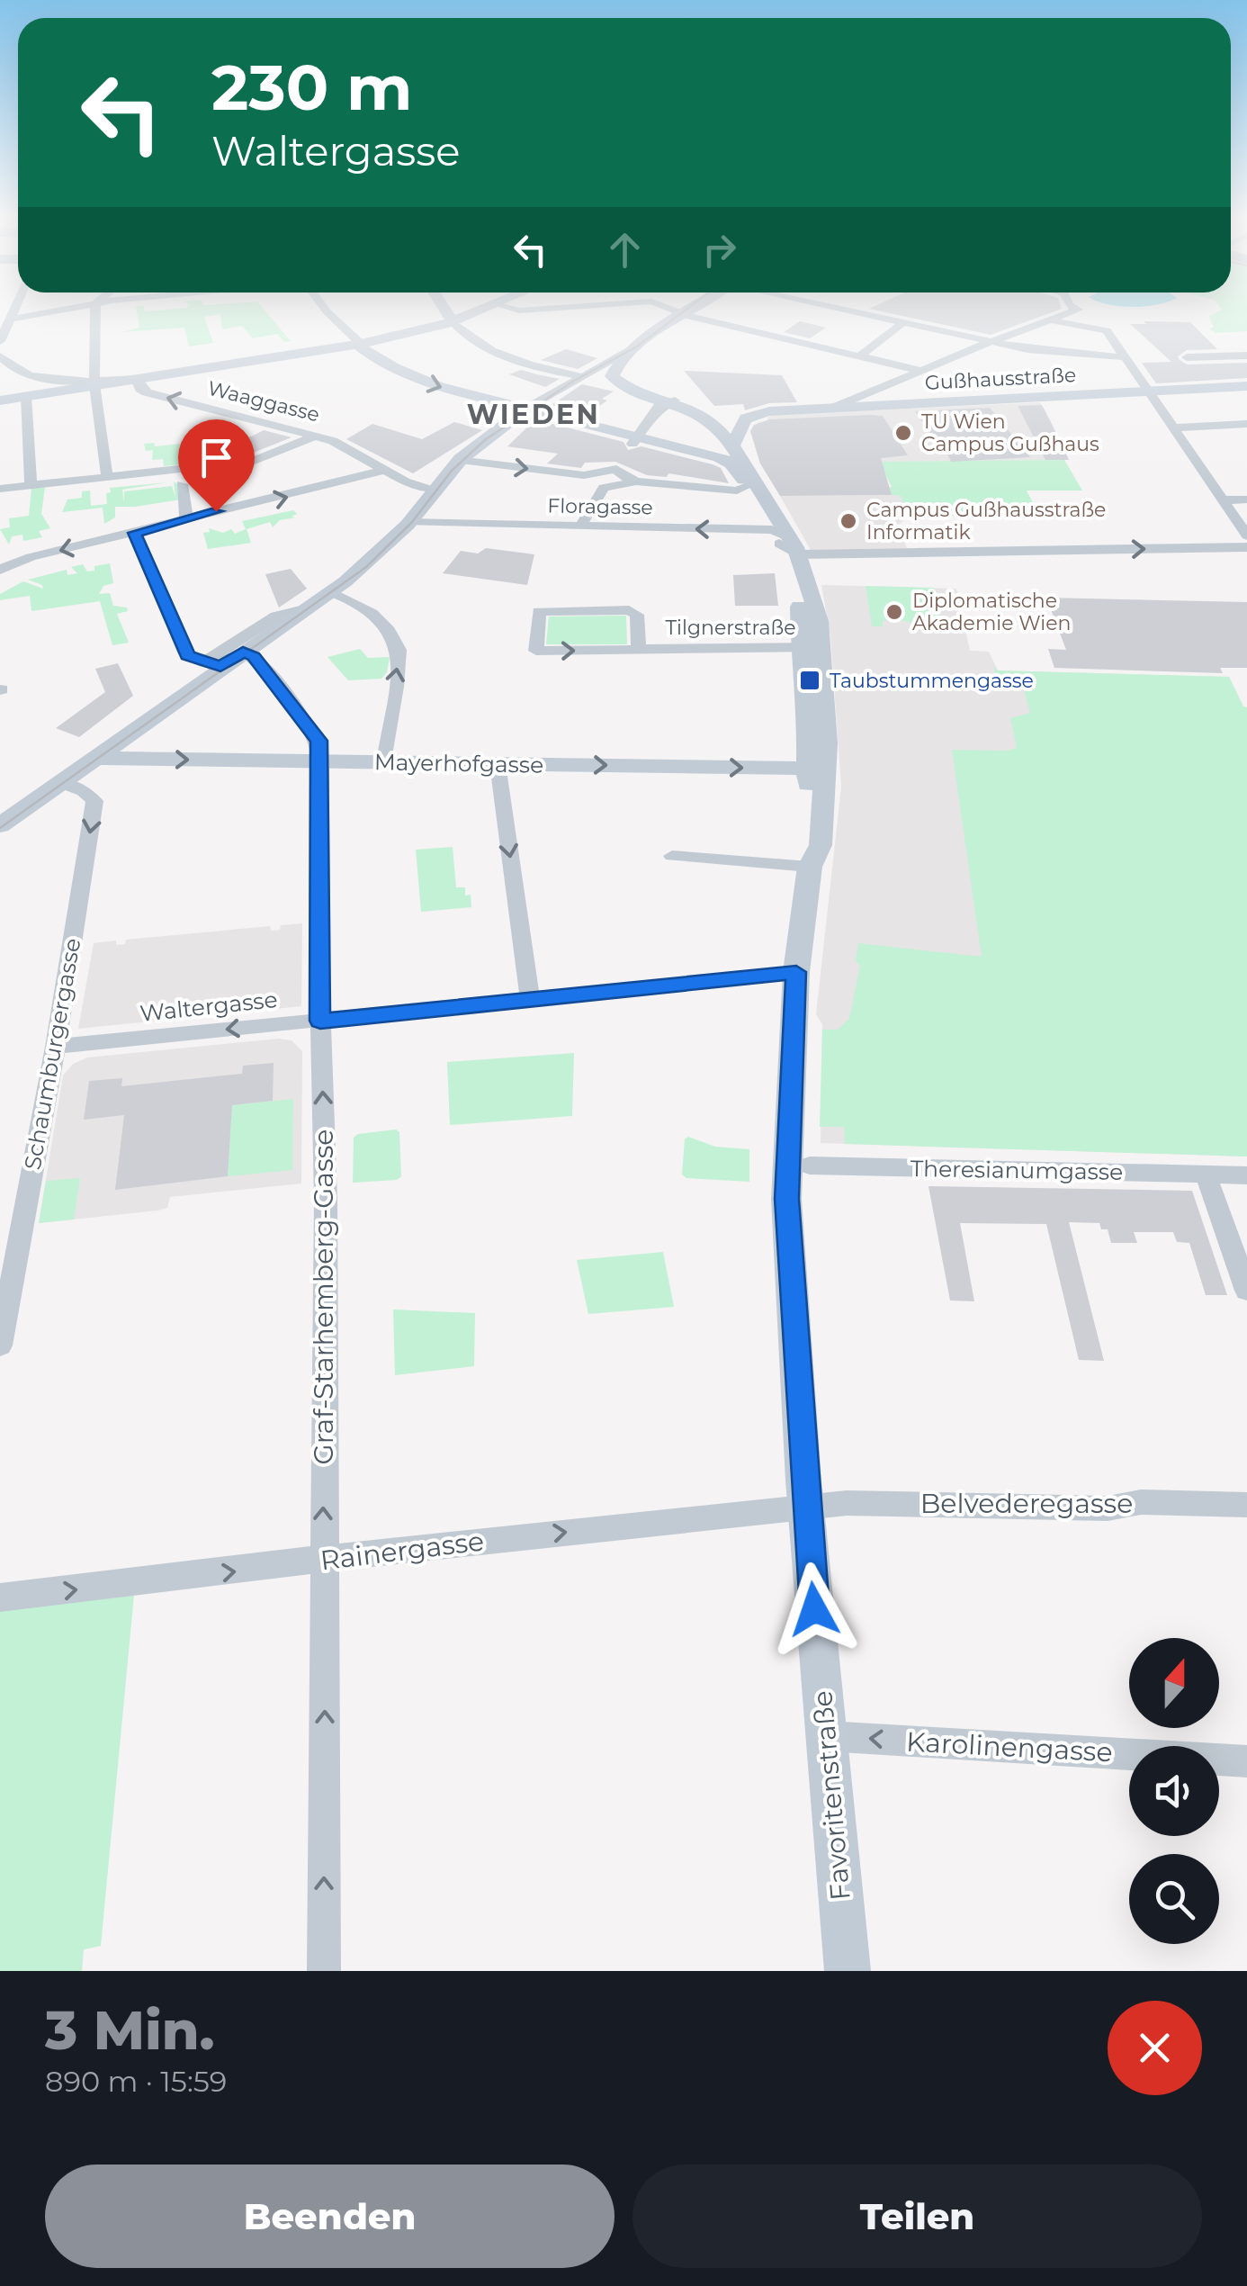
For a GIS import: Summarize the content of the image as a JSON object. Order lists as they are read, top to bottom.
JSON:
{
  "streets": {
    "main road": ["Gußhausstraße", "Mayerhofgasse", "Favoritenstraße"],
    "street": [
      "Waaggasse",
      "Floragasse",
      "Tilgnerstraße",
      "Waltergasse",
      "Schaumburgergasse",
      "Theresianumgasse",
      "Graf-Starhemberg-Gasse",
      "Belvederegasse",
      "Rainergasse",
      "Karolinengasse"
    ]
  },
  "crossings": [
    ["Gußhausstraße", "Favoritenstraße"],
    ["Floragasse", "Favoritenstraße"],
    ["Tilgnerstraße", "Favoritenstraße"],
    ["Mayerhofgasse", "Graf-Starhemberg-Gasse"],
    ["Mayerhofgasse", "Favoritenstraße"],
    ["Waltergasse", "Schaumburgergasse"],
    ["Waltergasse", "Graf-Starhemberg-Gasse"],
    ["Waltergasse", "Favoritenstraße"],
    ["Theresianumgasse", "Favoritenstraße"],
    ["Graf-Starhemberg-Gasse", "Rainergasse"],
    ["Belvederegasse", "Rainergasse"],
    ["Belvederegasse", "Favoritenstraße"],
    ["Rainergasse", "Favoritenstraße"],
    ["Karolinengasse", "Favoritenstraße"]
  ],
  "one_way": [
    "Mayerhofgasse",
    "Waltergasse",
    "Schaumburgergasse",
    "Graf-Starhemberg-Gasse",
    "Rainergasse",
    "Karolinengasse"
  ],
  "districts": ["WIEDEN"],
  "places": {
    "other": ["TU Wien Campus Gußhaus", "Campus Gußhausstraße Informatik", "Diplomatische Akademie Wien"],
    "transit": ["Taubstummengasse"]
  },
  "north": "top",
  "page": {
    "turn": ["230 m", "Waltergasse"],
    "heading": ["3 Min.", "890 m · 15:59"],
    "buttons": ["Beenden", "Teilen"]
  }
}
